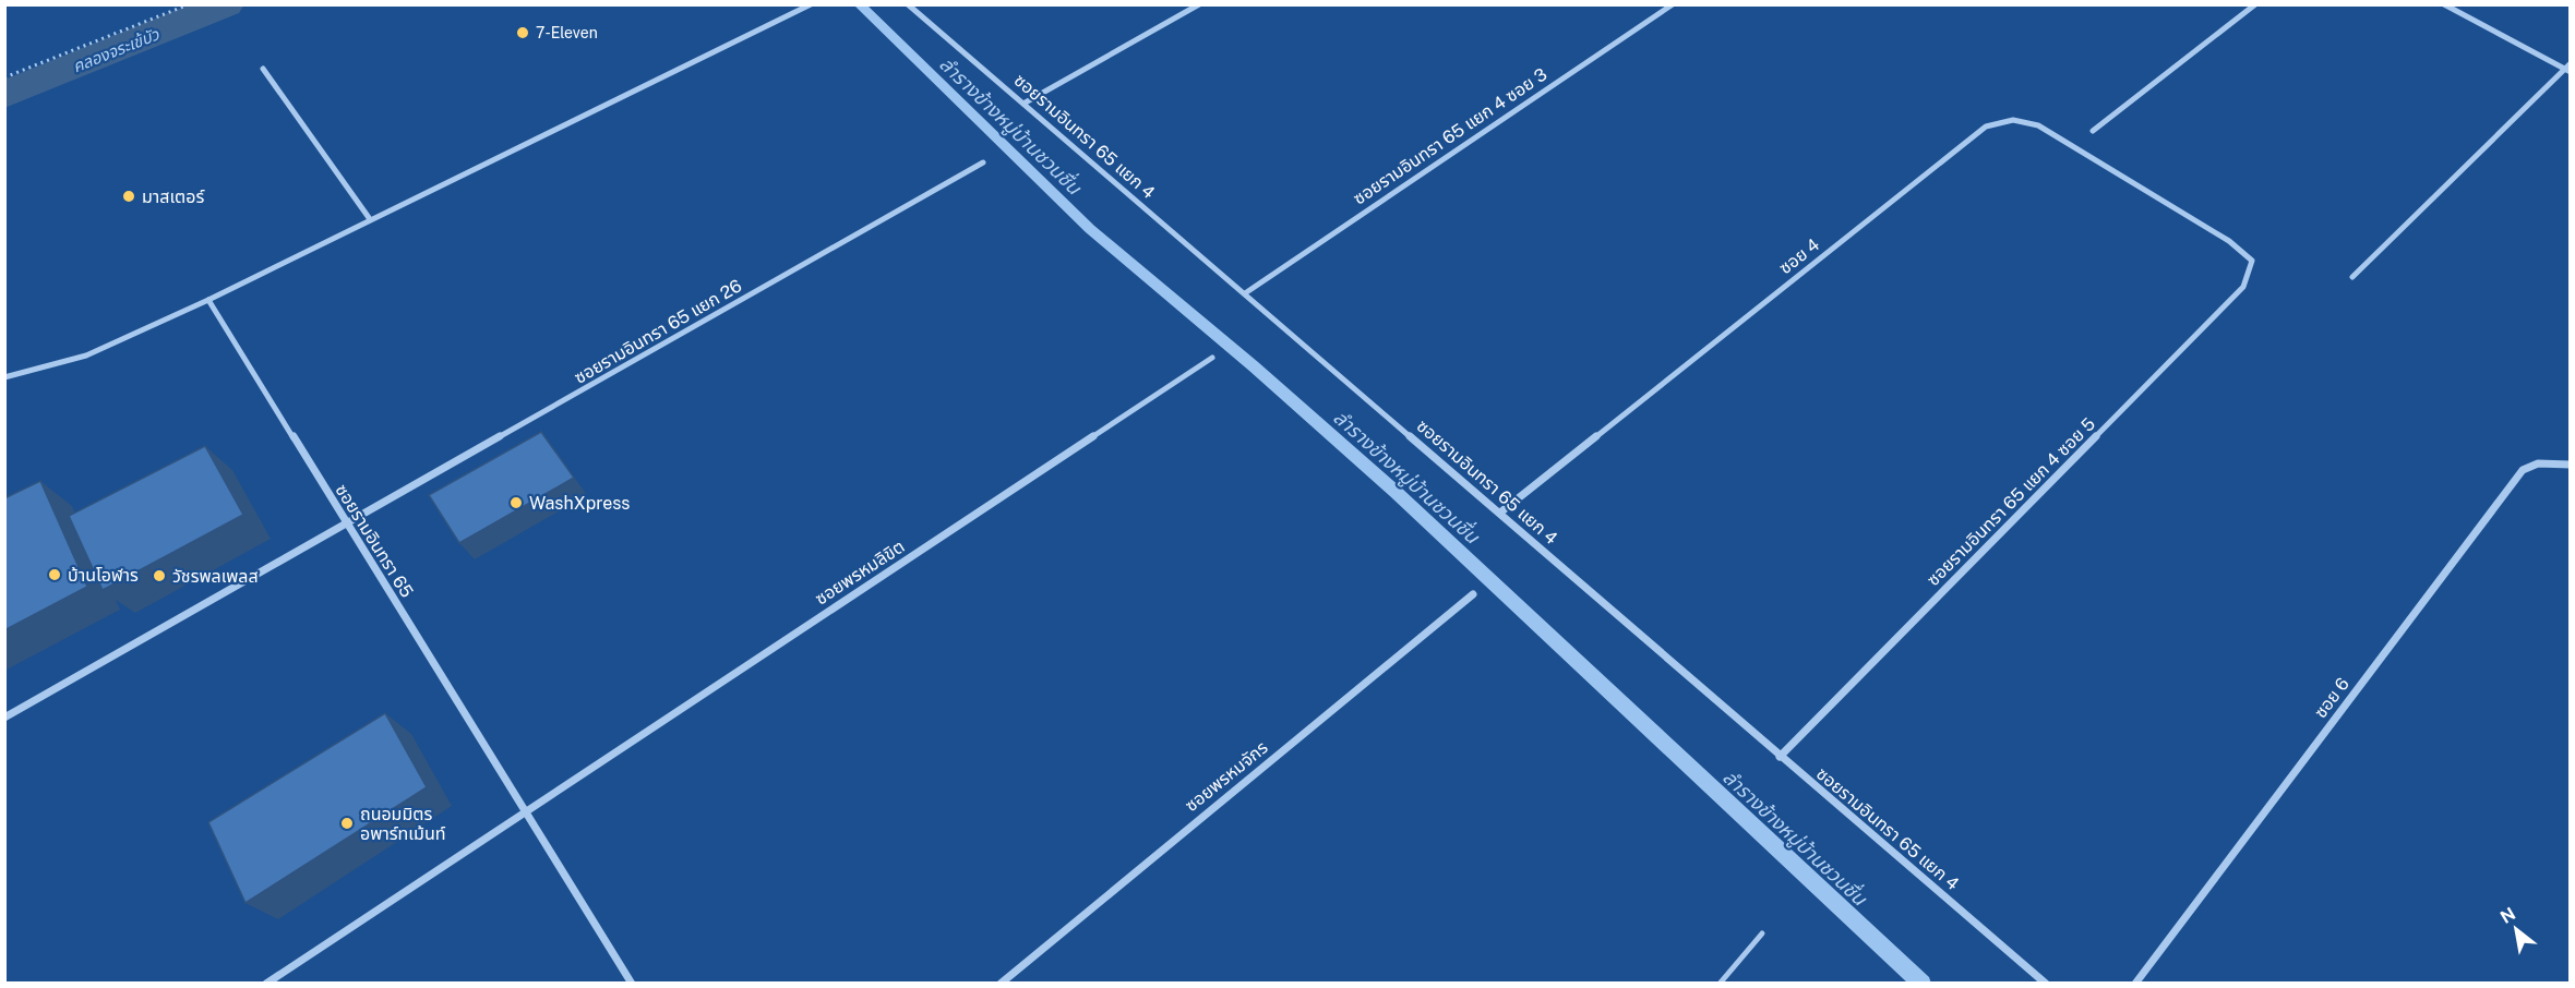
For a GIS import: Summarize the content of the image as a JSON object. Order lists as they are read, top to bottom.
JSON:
{
  "streets": {
    "street": [
      "ซอยรามอินทรา 65 แยก 4",
      "ซอยรามอินทรา 65 แยก 4 ซอย 3",
      "ซอย 4",
      "ซอยรามอินทรา 65 แยก 26",
      "ซอยรามอินทรา 65 แยก 4 ซอย 5",
      "ซอยรามอินทรา 65",
      "ซอยพรหมลิขิต",
      "ซอย 6",
      "ซอยพรหมจักร"
    ]
  },
  "crossings": [
    ["ซอยรามอินทรา 65 แยก 4", "ซอยรามอินทรา 65 แยก 4 ซอย 3"],
    ["ซอยรามอินทรา 65 แยก 4", "ซอย 4"],
    ["ซอยรามอินทรา 65 แยก 4", "ซอยรามอินทรา 65 แยก 4 ซอย 5"],
    ["ซอย 4", "ซอยรามอินทรา 65 แยก 4 ซอย 5"],
    ["ซอยรามอินทรา 65 แยก 26", "ซอยรามอินทรา 65"],
    ["ซอยรามอินทรา 65", "ซอยพรหมลิขิต"]
  ],
  "water": ["คลองจระเข้บัว", "ลำรางข้างหมู่บ้านชวนชื่น"],
  "places": [
    "7-Eleven",
    "มาสเตอร์",
    "WashXpress",
    "บ้านโอฬาร",
    "วัชรพลเพลส",
    "ถนอมมิตร อพาร์ทเม้นท์"
  ],
  "north": "top left"
}
